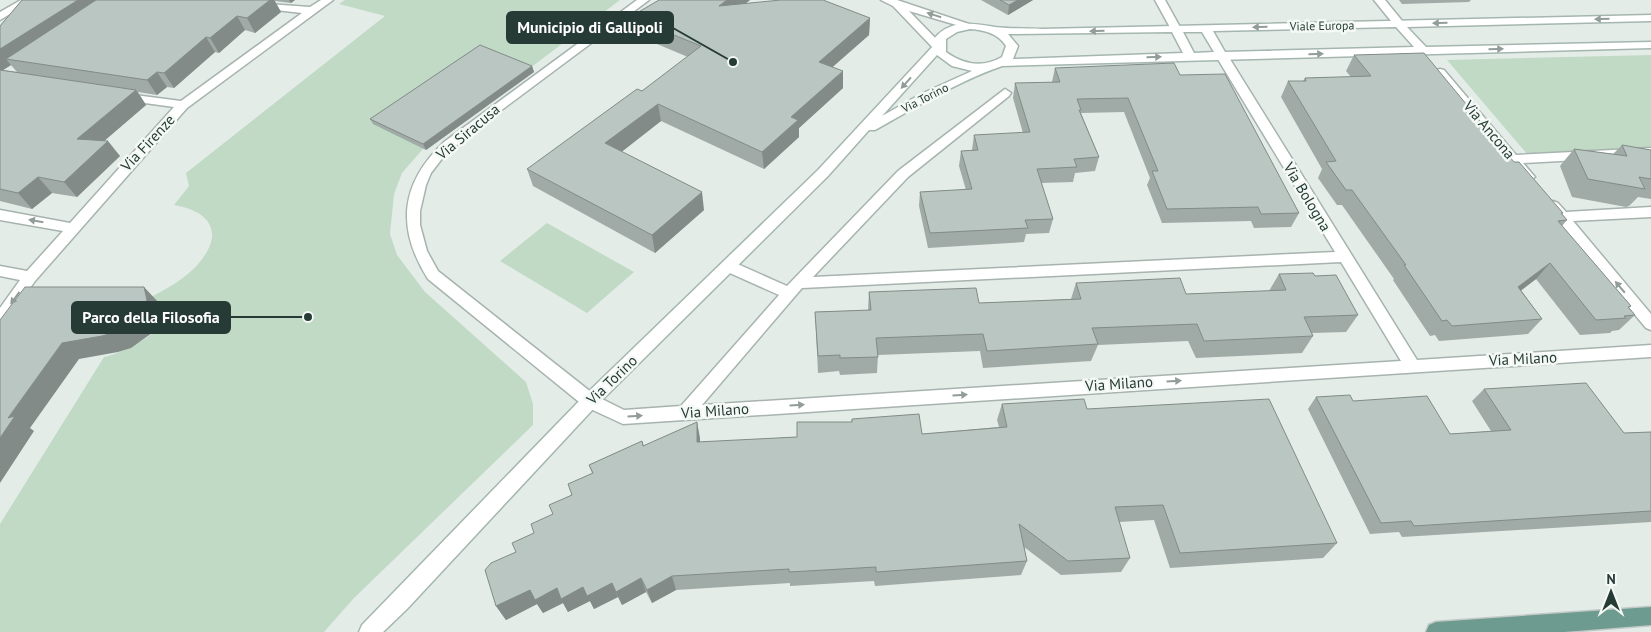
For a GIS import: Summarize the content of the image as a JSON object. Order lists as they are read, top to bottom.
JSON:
{
  "streets": {
    "street": [
      "Viale Europa",
      "Via Torino",
      "Via Ancona",
      "Via Siracusa",
      "Via Firenze",
      "Via Bologna",
      "Via Milano"
    ]
  },
  "crossings": [
    ["Viale Europa", "Via Torino"],
    ["Viale Europa", "Via Ancona"],
    ["Viale Europa", "Via Bologna"],
    ["Via Torino", "Via Siracusa"],
    ["Via Torino", "Via Milano"],
    ["Via Siracusa", "Via Milano"],
    ["Via Bologna", "Via Milano"]
  ],
  "places": ["Municipio di Gallipoli", "Parco della Filosofia"],
  "north": "top"
}
